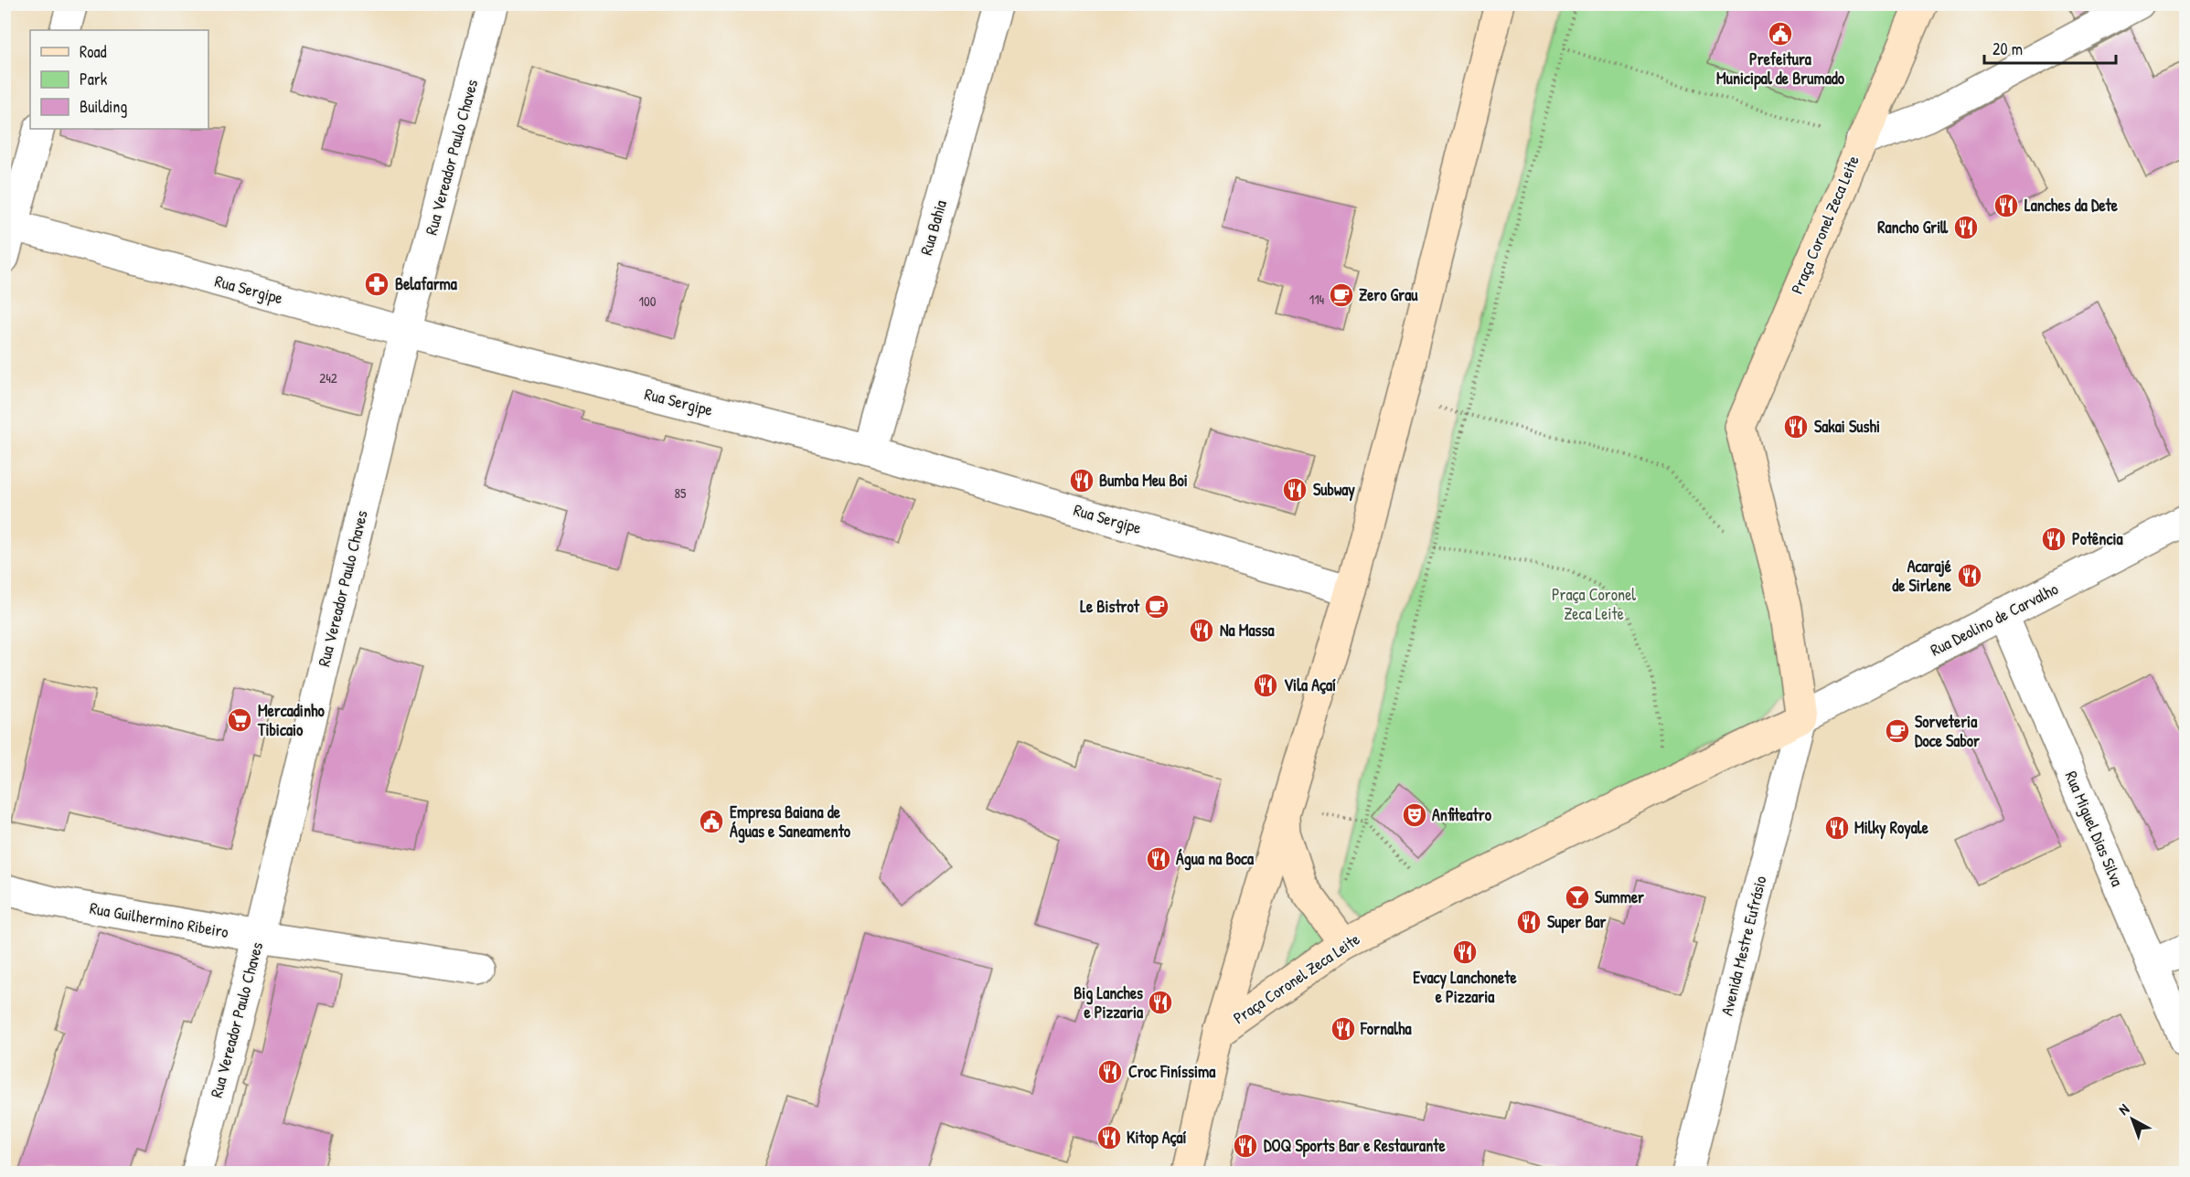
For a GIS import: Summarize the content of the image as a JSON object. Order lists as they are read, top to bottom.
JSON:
{
  "streets": {
    "main road": ["Praça Coronel Zeca Leite"],
    "street": [
      "Rua Vereador Paulo Chaves",
      "Rua Bahia",
      "Rua Sergipe",
      "Rua Deolino de Carvalho",
      "Rua Miguel Dias Silva",
      "Rua Guilhermino Ribeiro",
      "Avenida Mestre Eufrásio"
    ]
  },
  "crossings": [
    ["Rua Vereador Paulo Chaves", "Rua Sergipe"],
    ["Rua Vereador Paulo Chaves", "Rua Guilhermino Ribeiro"],
    ["Praça Coronel Zeca Leite", "Rua Sergipe"],
    ["Praça Coronel Zeca Leite", "Rua Deolino de Carvalho"],
    ["Praça Coronel Zeca Leite", "Avenida Mestre Eufrásio"],
    ["Rua Bahia", "Rua Sergipe"],
    ["Rua Deolino de Carvalho", "Rua Miguel Dias Silva"],
    ["Rua Deolino de Carvalho", "Avenida Mestre Eufrásio"]
  ],
  "parks": ["Praça Coronel Zeca Leite"],
  "places": {
    "public building": ["Prefeitura Municipal de Brumado", "Empresa Baiana de Águas e Saneamento"],
    "restaurant": [
      "Lanches da Dete",
      "Rancho Grill",
      "Sakai Sushi",
      "Bumba Meu Boi",
      "Subway",
      "Potência",
      "Acarajé de Sirlene",
      "Na Massa",
      "Vila Açaí",
      "Milky Royale",
      "Água na Boca",
      "Super Bar",
      "Evacy Lanchonete e Pizzaria",
      "Big Lanches e Pizzaria",
      "Fornalha",
      "Croc Finíssima",
      "Kitop Açaí",
      "DOQ Sports Bar e Restaurante"
    ],
    "pharmacy": ["Belafarma"],
    "cafe": ["Zero Grau", "Le Bistrot", "Sorveteria Doce Sabor"],
    "supermarket": ["Mercadinho Tibicaio"],
    "theatre": ["Anfiteatro"],
    "bar": ["Summer"]
  },
  "house_numbers": [
    "114",
    "100",
    "242",
    "85"
  ],
  "legend": ["Road", "Park", "Building"],
  "scale_bar": "20 m",
  "north": "top left"
}
